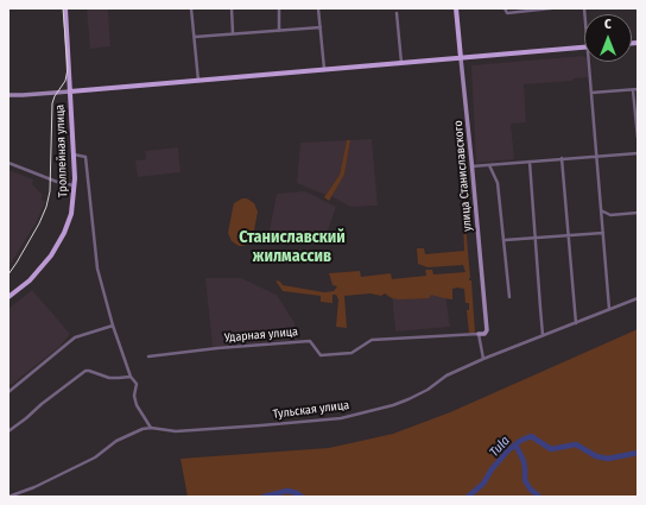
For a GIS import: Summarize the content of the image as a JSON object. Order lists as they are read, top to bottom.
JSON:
{
  "streets": {
    "main road": ["Троллейная улица", "улица Станиславского"],
    "street": ["Ударная улица", "Тульская улица"]
  },
  "crossings": [
    ["улица Станиславского", "Ударная улица"]
  ],
  "districts": ["Станиславский жилмассив"],
  "water": ["Tula"],
  "north": "top"
}
